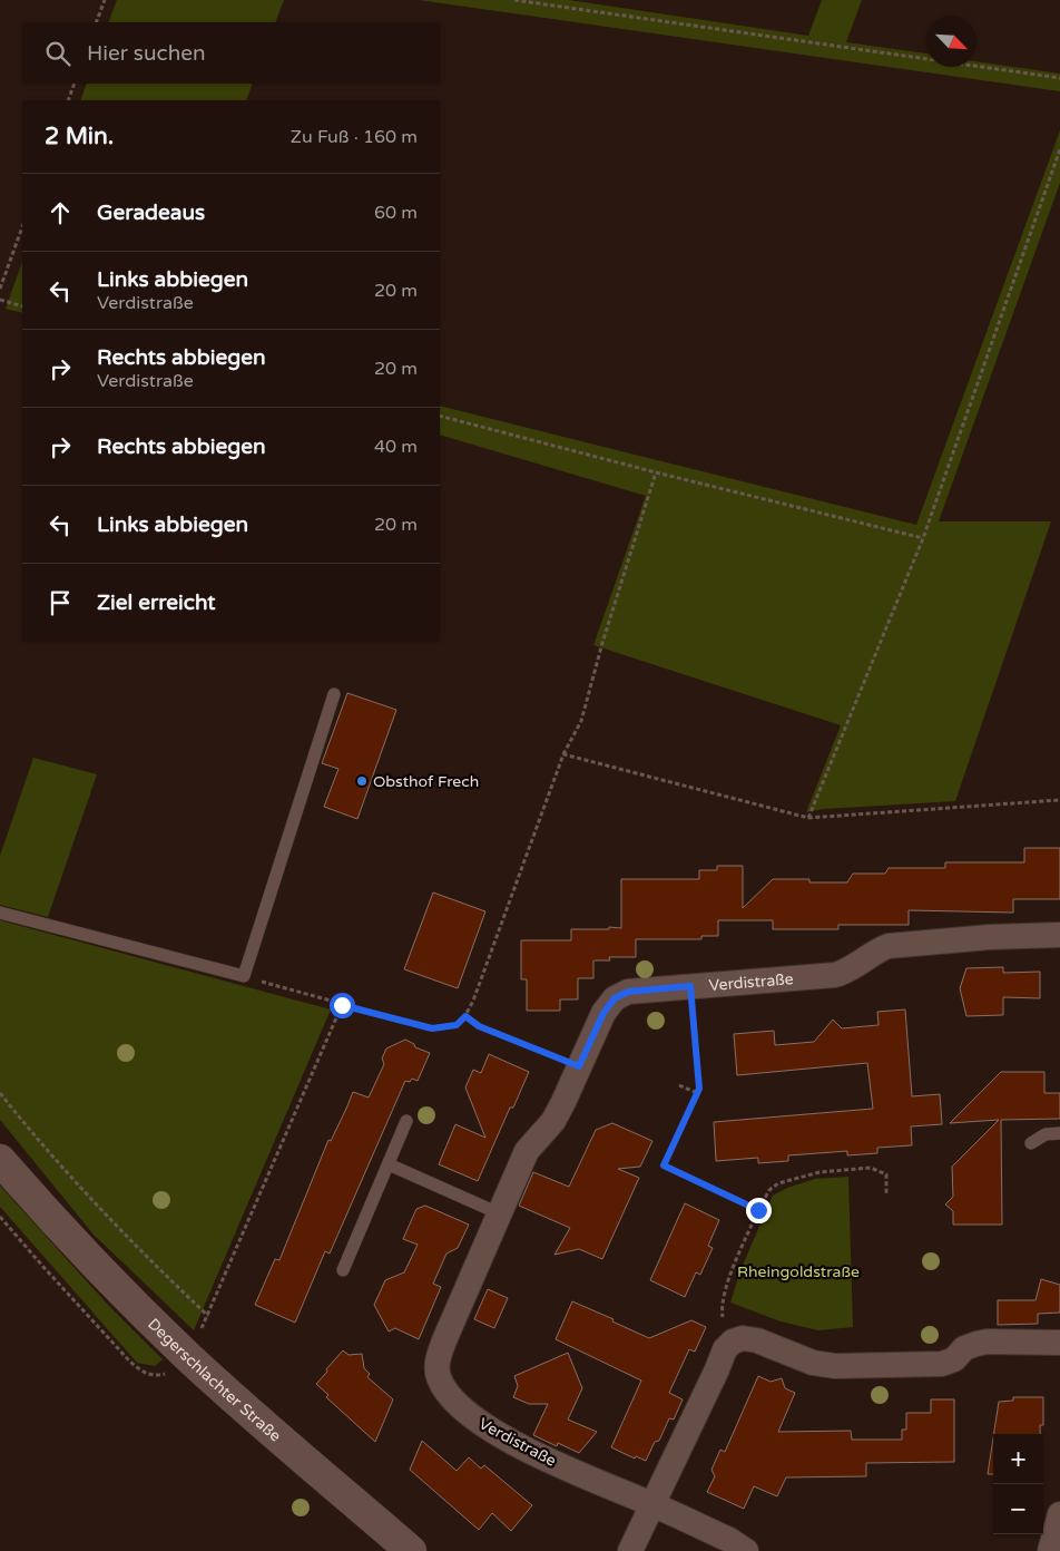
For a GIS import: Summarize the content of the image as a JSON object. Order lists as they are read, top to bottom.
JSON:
{
  "streets": {
    "street": ["Verdistraße", "Degerschlachter Straße"]
  },
  "parks": ["Rheingoldstraße"],
  "places": ["Obsthof Frech"],
  "north": "bottom right",
  "page": {
    "search": "Hier suchen",
    "heading": ["2 Min.", "Zu Fuß · 160 m"],
    "list": [
      ["Geradeaus", "60 m"],
      ["Links abbiegen", "Verdistraße", "20 m"],
      ["Rechts abbiegen", "Verdistraße", "20 m"],
      ["Rechts abbiegen", "40 m"],
      ["Links abbiegen", "20 m"],
      "Ziel erreicht"
    ],
    "map_buttons": ["+", "−"]
  }
}
